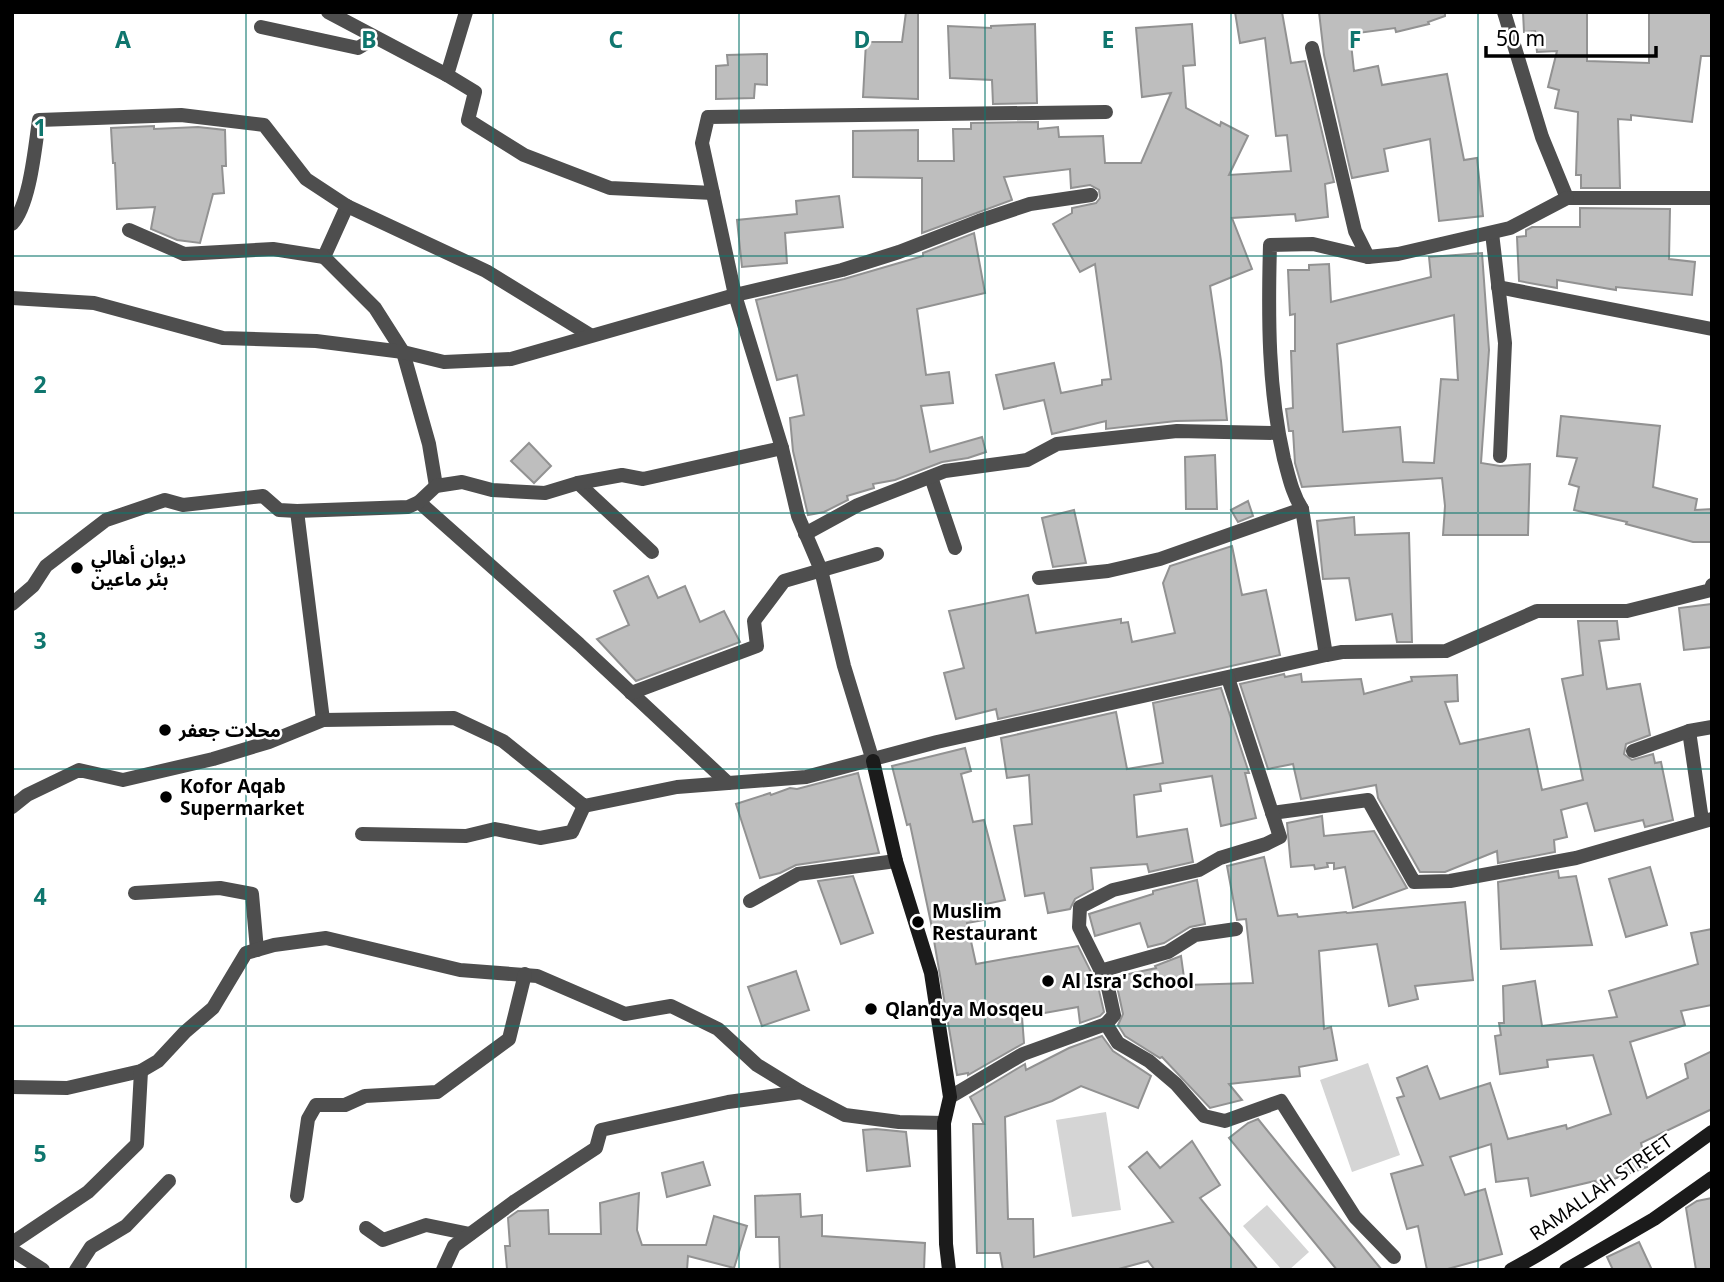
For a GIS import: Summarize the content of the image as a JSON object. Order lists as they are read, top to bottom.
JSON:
{
  "streets": {
    "street": ["RAMALLAH STREET"]
  },
  "places": [
    "ديوان أهالي بئر ماعين",
    "محلات جعفر",
    "Kofor Aqab Supermarket",
    "Muslim Restaurant",
    "Al Isra' School",
    "Qlandya Mosqeu"
  ],
  "scale_bar": "50 m",
  "grid": {
    "columns": [
      "A",
      "B",
      "C",
      "D",
      "E",
      "F"
    ],
    "rows": [
      "1",
      "2",
      "3",
      "4",
      "5"
    ]
  }
}
